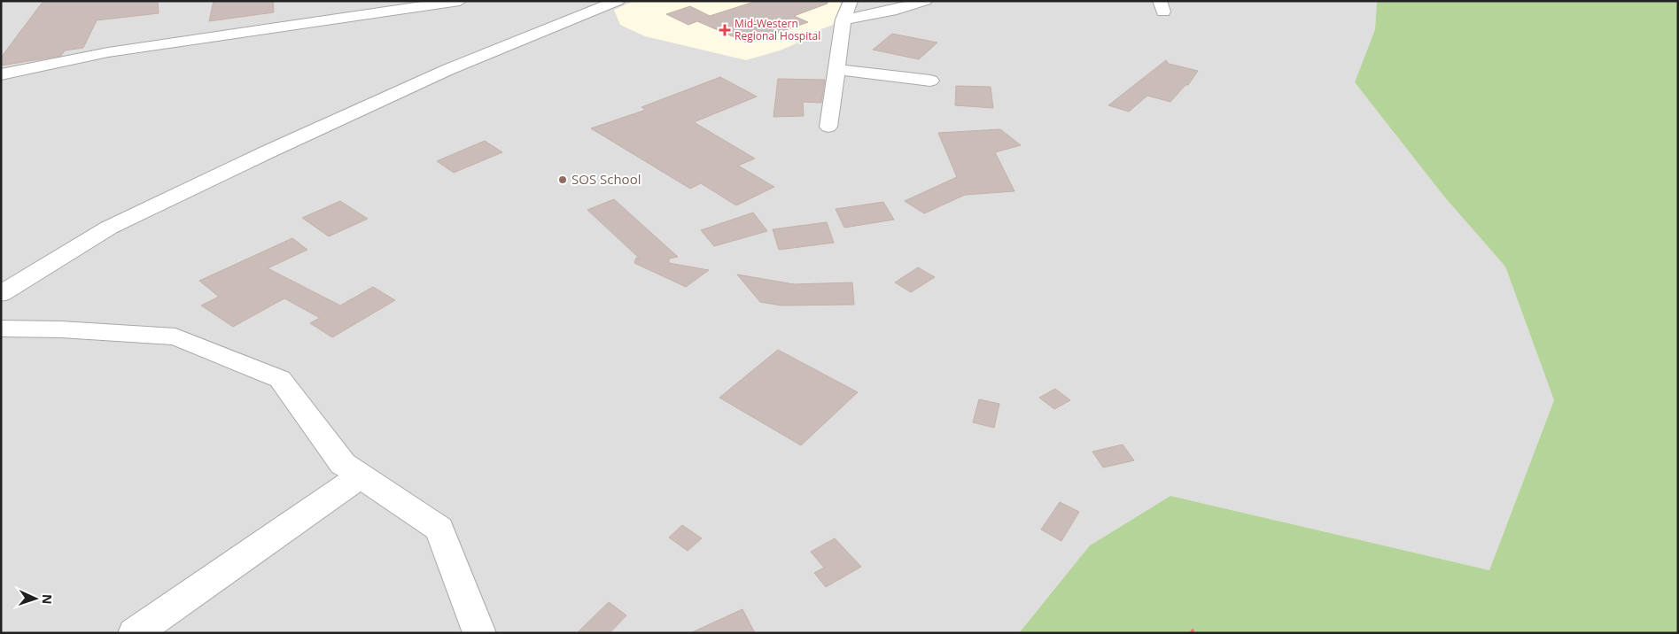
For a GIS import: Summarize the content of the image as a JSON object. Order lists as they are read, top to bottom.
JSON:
{
  "places": {
    "health": ["Mid-Western Regional Hospital"],
    "other": ["SOS School"]
  },
  "north": "right"
}
